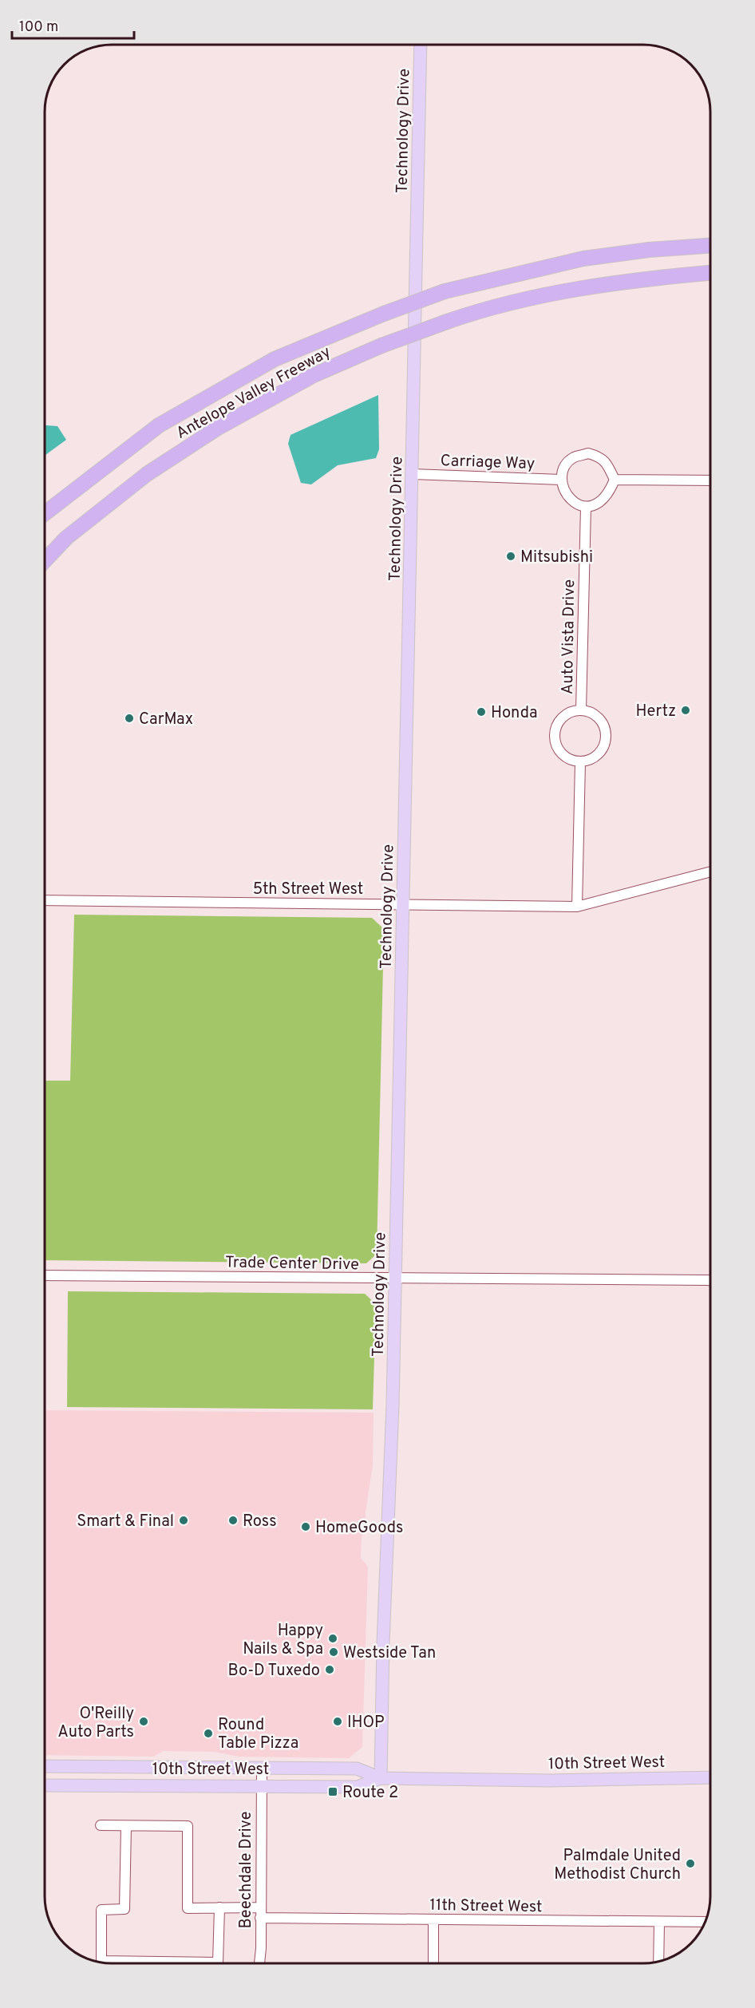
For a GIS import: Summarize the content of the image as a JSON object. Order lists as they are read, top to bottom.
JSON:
{
  "streets": {
    "highway": ["Antelope Valley Freeway"],
    "main road": ["Technology Drive", "10th Street West"],
    "street": [
      "Carriage Way",
      "Auto Vista Drive",
      "5th Street West",
      "Trade Center Drive",
      "Beechdale Drive",
      "11th Street West"
    ]
  },
  "crossings": [
    ["Technology Drive", "Carriage Way"],
    ["Technology Drive", "5th Street West"],
    ["Technology Drive", "Trade Center Drive"],
    ["Technology Drive", "10th Street West"],
    ["Carriage Way", "Auto Vista Drive"],
    ["10th Street West", "Beechdale Drive"],
    ["Beechdale Drive", "11th Street West"]
  ],
  "places": {
    "other": [
      "Mitsubishi",
      "Hertz",
      "Honda",
      "CarMax",
      "Smart & Final",
      "Ross",
      "HomeGoods",
      "Happy Nails & Spa",
      "Westside Tan",
      "Bo-D Tuxedo",
      "O'Reilly Auto Parts",
      "IHOP",
      "Round Table Pizza",
      "Palmdale United Methodist Church"
    ],
    "transit": ["Route 2"]
  },
  "scale_bar": "100 m"
}
